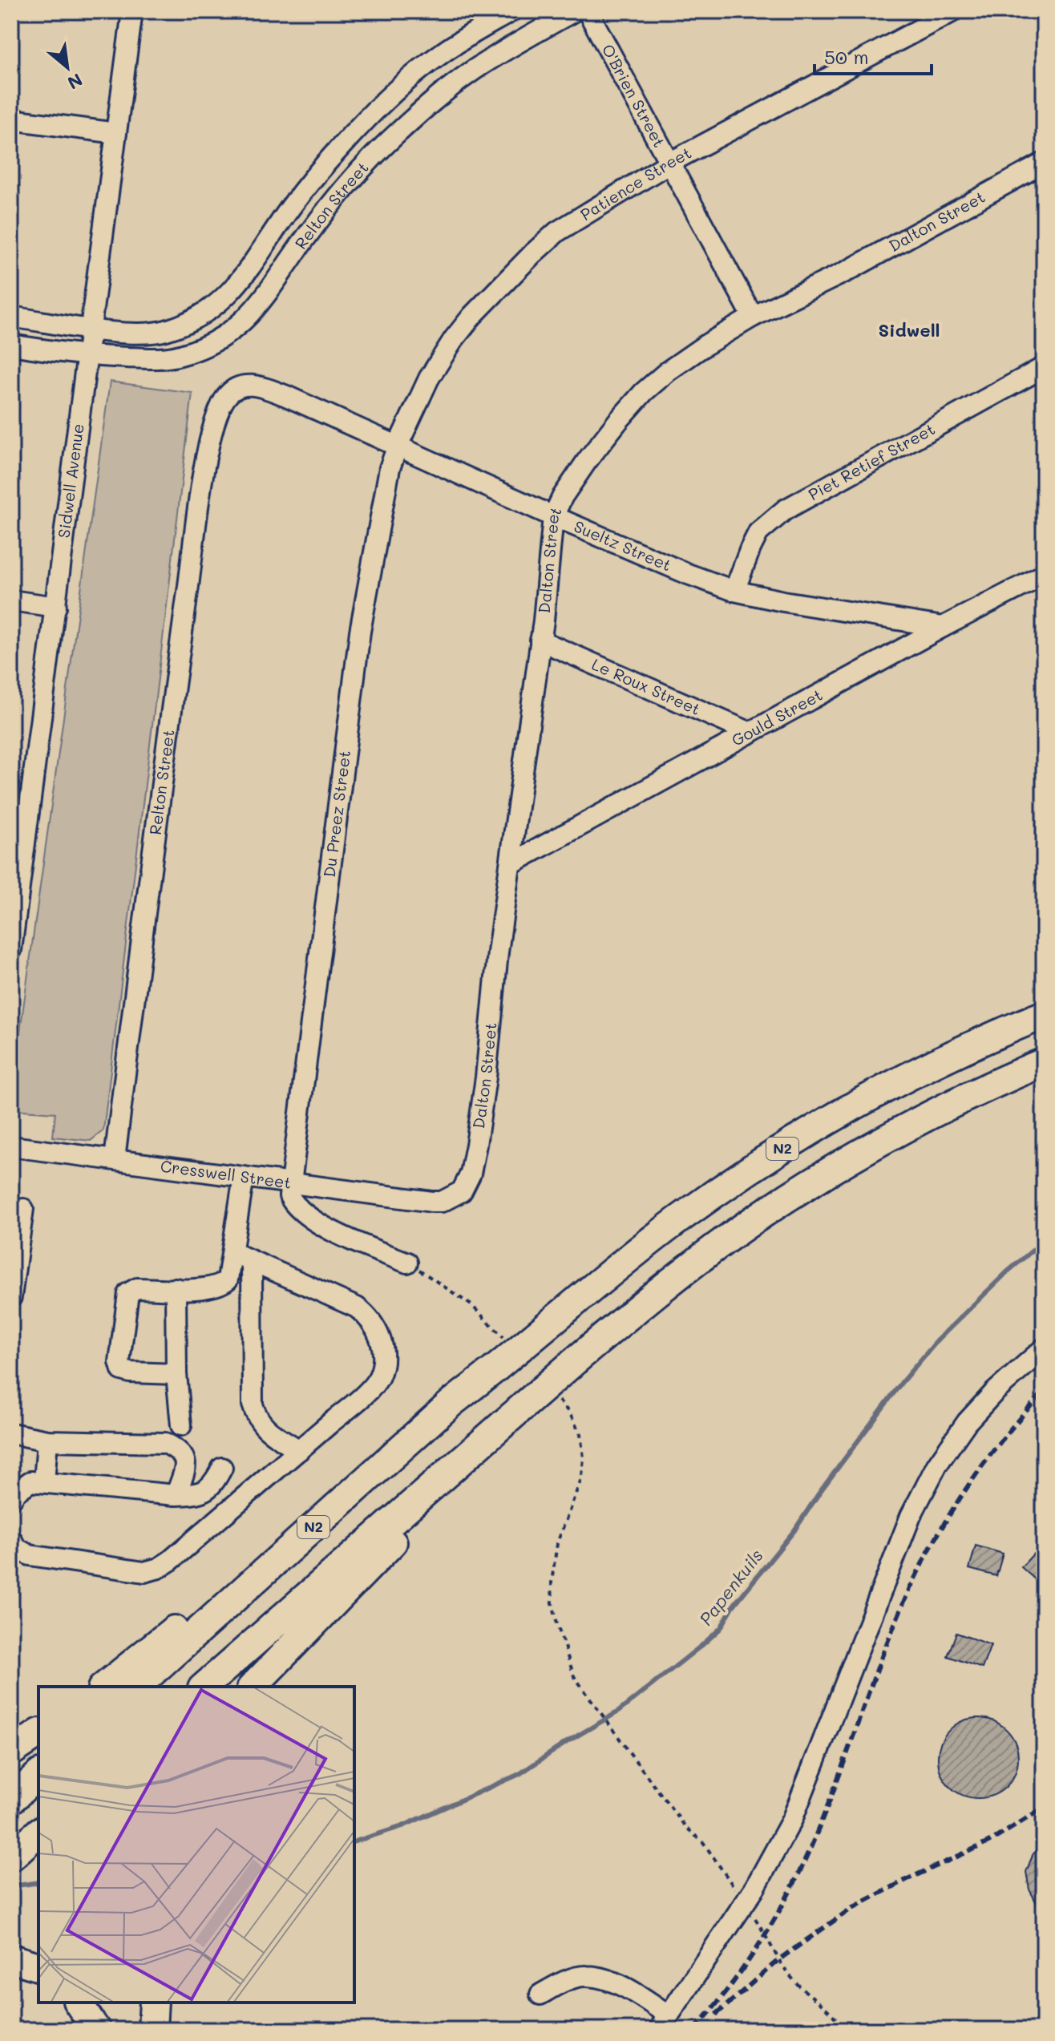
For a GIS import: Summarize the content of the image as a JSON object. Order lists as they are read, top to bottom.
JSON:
{
  "streets": {
    "highway": ["N2"],
    "street": [
      "O'Brien Street",
      "Patience Street",
      "Relton Street",
      "Dalton Street",
      "Piet Retief Street",
      "Sidwell Avenue",
      "Sueltz Street",
      "Le Roux Street",
      "Gould Street",
      "Du Preez Street",
      "Cresswell Street"
    ]
  },
  "crossings": [
    ["O'Brien Street", "Patience Street"],
    ["O'Brien Street", "Dalton Street"],
    ["Patience Street", "Sueltz Street"],
    ["Patience Street", "Du Preez Street"],
    ["Relton Street", "Sidwell Avenue"],
    ["Relton Street", "Sueltz Street"],
    ["Relton Street", "Cresswell Street"],
    ["Dalton Street", "Sueltz Street"],
    ["Dalton Street", "Le Roux Street"],
    ["Dalton Street", "Gould Street"],
    ["Dalton Street", "Cresswell Street"],
    ["Piet Retief Street", "Sueltz Street"],
    ["Sueltz Street", "Gould Street"],
    ["Sueltz Street", "Du Preez Street"],
    ["Le Roux Street", "Gould Street"],
    ["Du Preez Street", "Cresswell Street"]
  ],
  "districts": ["Sidwell"],
  "water": ["Papenkuils"],
  "scale_bar": "50 m",
  "north": "bottom right"
}
